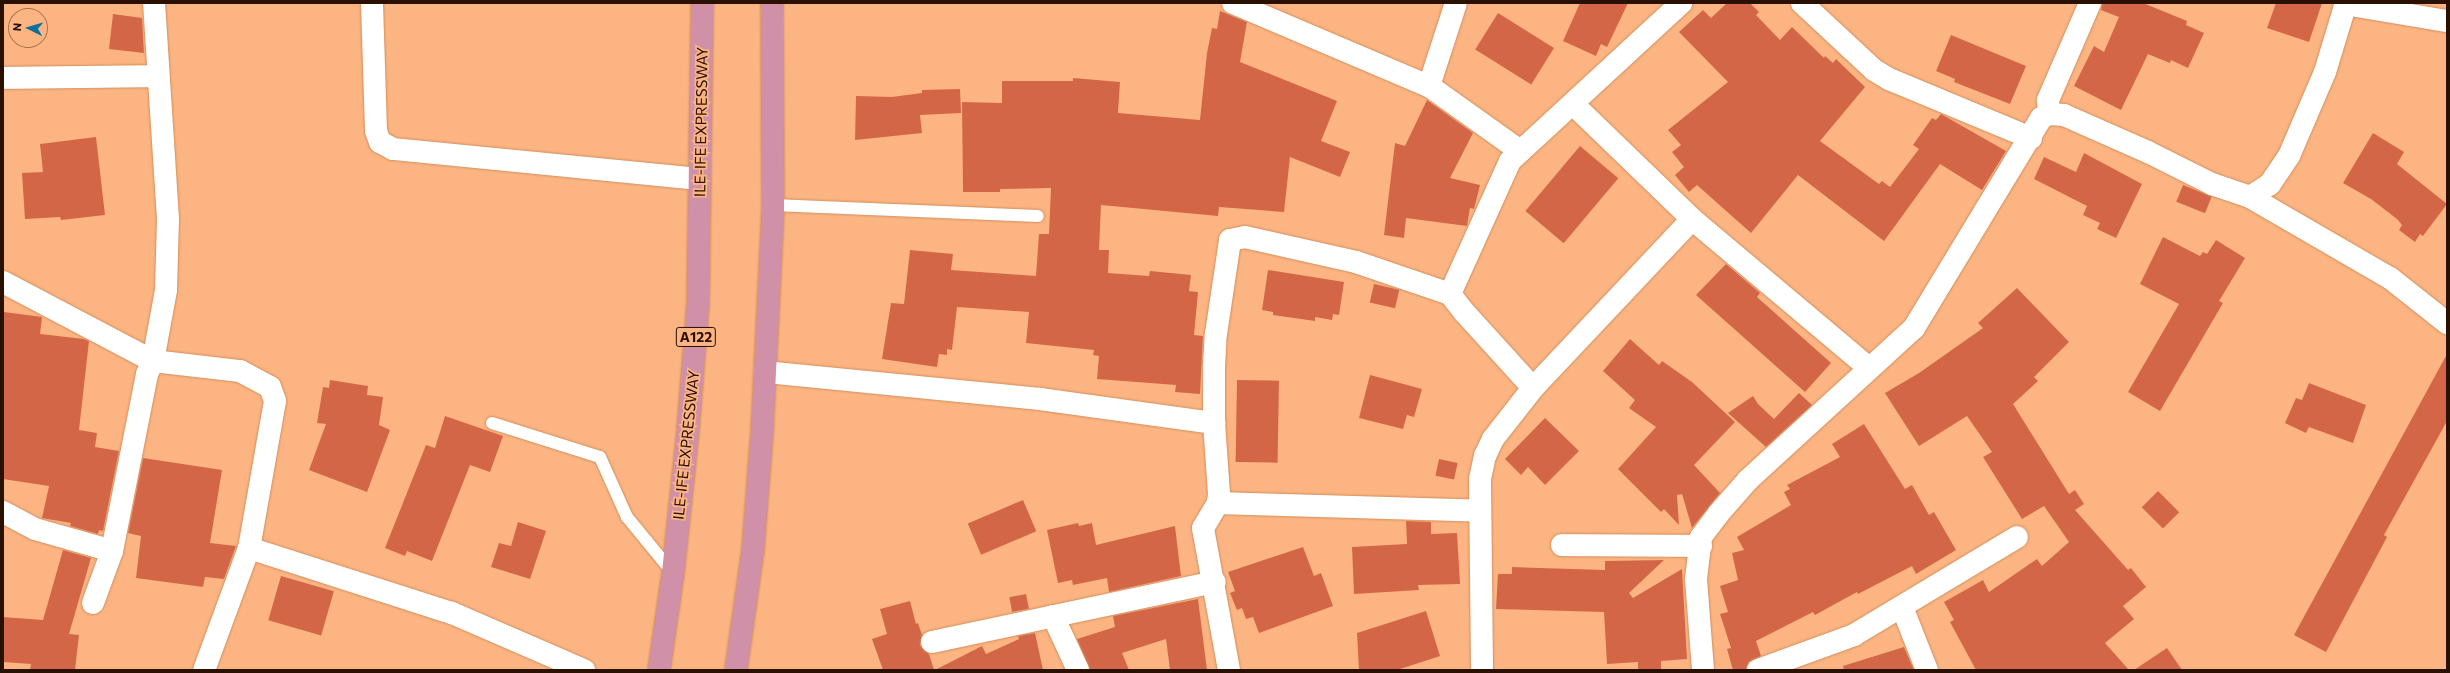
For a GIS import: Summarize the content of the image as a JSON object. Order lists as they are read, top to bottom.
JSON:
{
  "streets": {
    "highway": ["ILE-IFE EXPRESSWAY", "A122"]
  },
  "north": "left"
}
